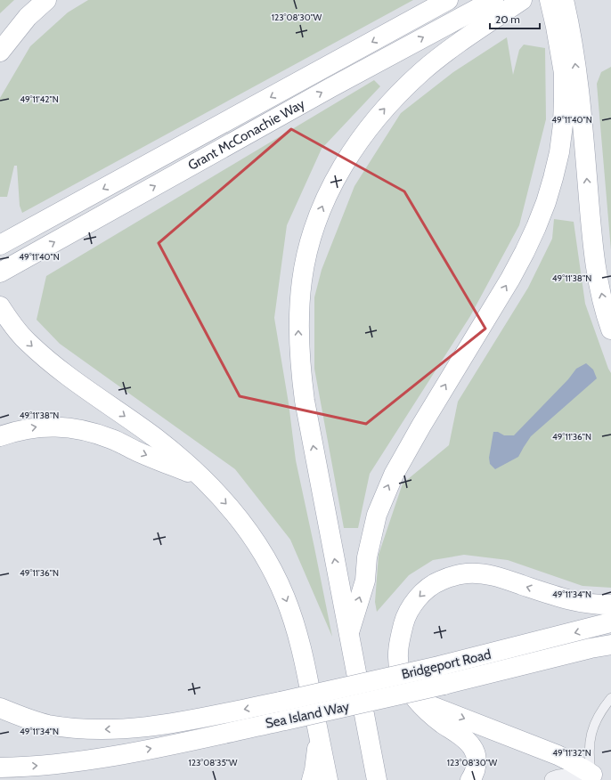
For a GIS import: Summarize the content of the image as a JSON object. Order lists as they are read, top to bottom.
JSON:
{
  "streets": {
    "main road": ["Grant McConachie Way", "Bridgeport Road", "Sea Island Way"]
  },
  "crossings": [
    ["Bridgeport Road", "Sea Island Way"]
  ],
  "one_way": ["Bridgeport Road", "Sea Island Way"],
  "scale_bar": "20 m",
  "coordinates": [
    "123°08'30\"W",
    "49°11'42\"N",
    "49°11'40\"N",
    "49°11'38\"N",
    "49°11'36\"N",
    "49°11'34\"N",
    "49°11'32\"N",
    "123°08'35\"W"
  ]
}
